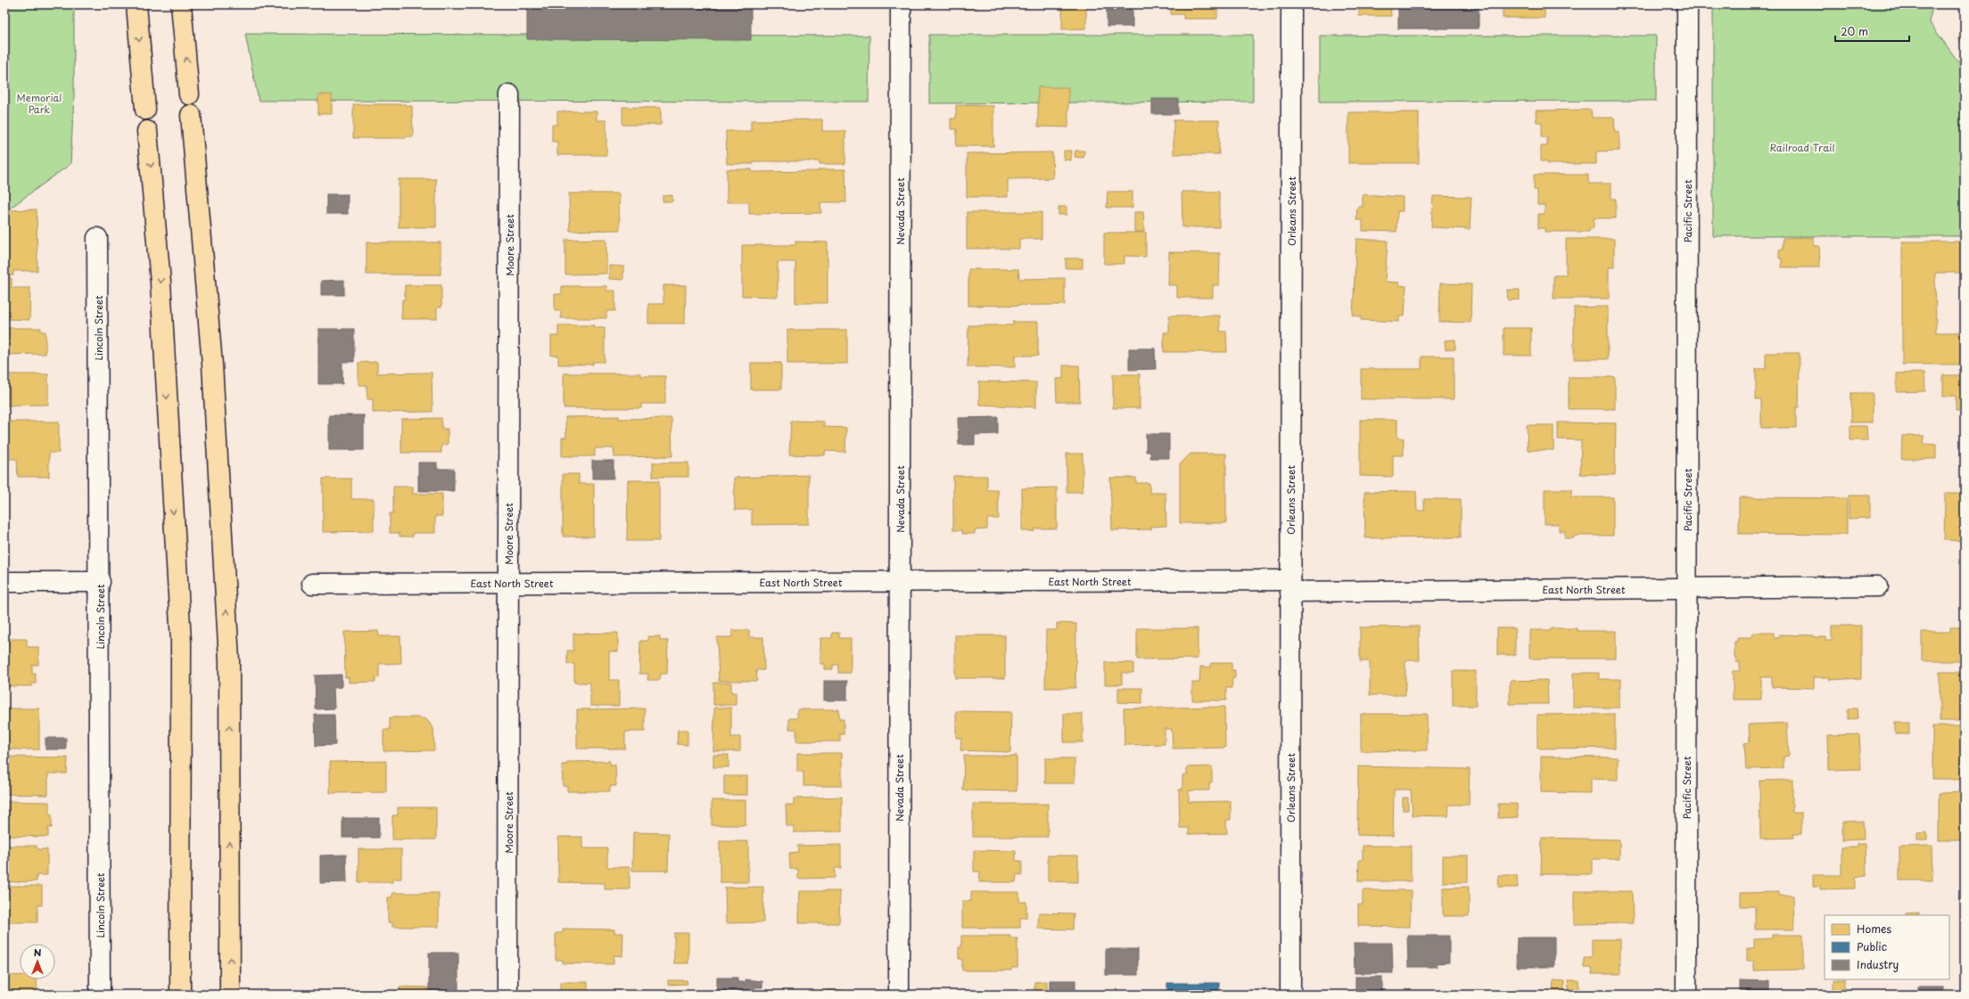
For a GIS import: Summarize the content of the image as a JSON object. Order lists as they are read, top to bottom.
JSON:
{
  "streets": {
    "street": [
      "Nevada Street",
      "Orleans Street",
      "Pacific Street",
      "Moore Street",
      "Lincoln Street",
      "East North Street"
    ]
  },
  "crossings": [
    ["Nevada Street", "East North Street"],
    ["Orleans Street", "East North Street"],
    ["Pacific Street", "East North Street"],
    ["Moore Street", "East North Street"]
  ],
  "parks": ["Memorial Park", "Railroad Trail"],
  "legend": ["Homes", "Public", "Industry"],
  "scale_bar": "20 m",
  "north": "top"
}
